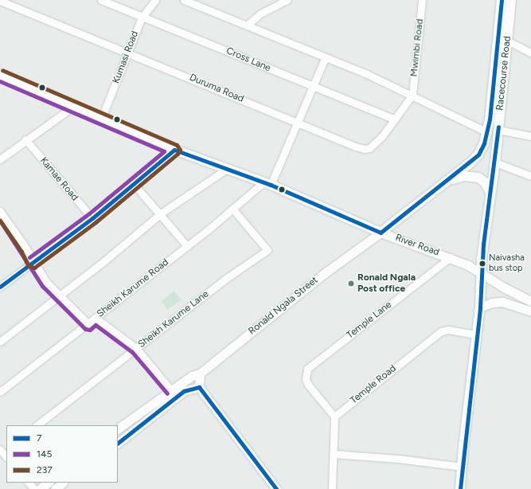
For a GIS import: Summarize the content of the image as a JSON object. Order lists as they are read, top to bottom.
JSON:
{
  "streets": {
    "main road": ["Racecourse Road", "River Road", "Ronald Ngala Street"],
    "street": [
      "Mwimbi Road",
      "Kumasi Road",
      "Cross Lane",
      "Duruma Road",
      "Kamae Road",
      "Sheikh Karume Road",
      "Sheikh Karume Lane",
      "Temple Lane",
      "Temple Road"
    ]
  },
  "crossings": [
    ["Mwimbi Road", "Duruma Road"],
    ["Kumasi Road", "Cross Lane"],
    ["Kumasi Road", "Duruma Road"],
    ["Kumasi Road", "River Road"],
    ["Cross Lane", "Duruma Road"],
    ["Cross Lane", "Sheikh Karume Road"],
    ["Racecourse Road", "River Road"],
    ["Racecourse Road", "Ronald Ngala Street"],
    ["Racecourse Road", "Temple Road"],
    ["Duruma Road", "Sheikh Karume Road"],
    ["River Road", "Sheikh Karume Road"],
    ["River Road", "Ronald Ngala Street"],
    ["River Road", "Temple Lane"],
    ["Sheikh Karume Road", "Sheikh Karume Lane"],
    ["Temple Lane", "Temple Road"]
  ],
  "places": ["Naivasha bus stop", "Ronald Ngala Post office"],
  "lines": ["transit line 7", "transit line 237", "transit line 145"],
  "legend": ["7", "145", "237"]
}
